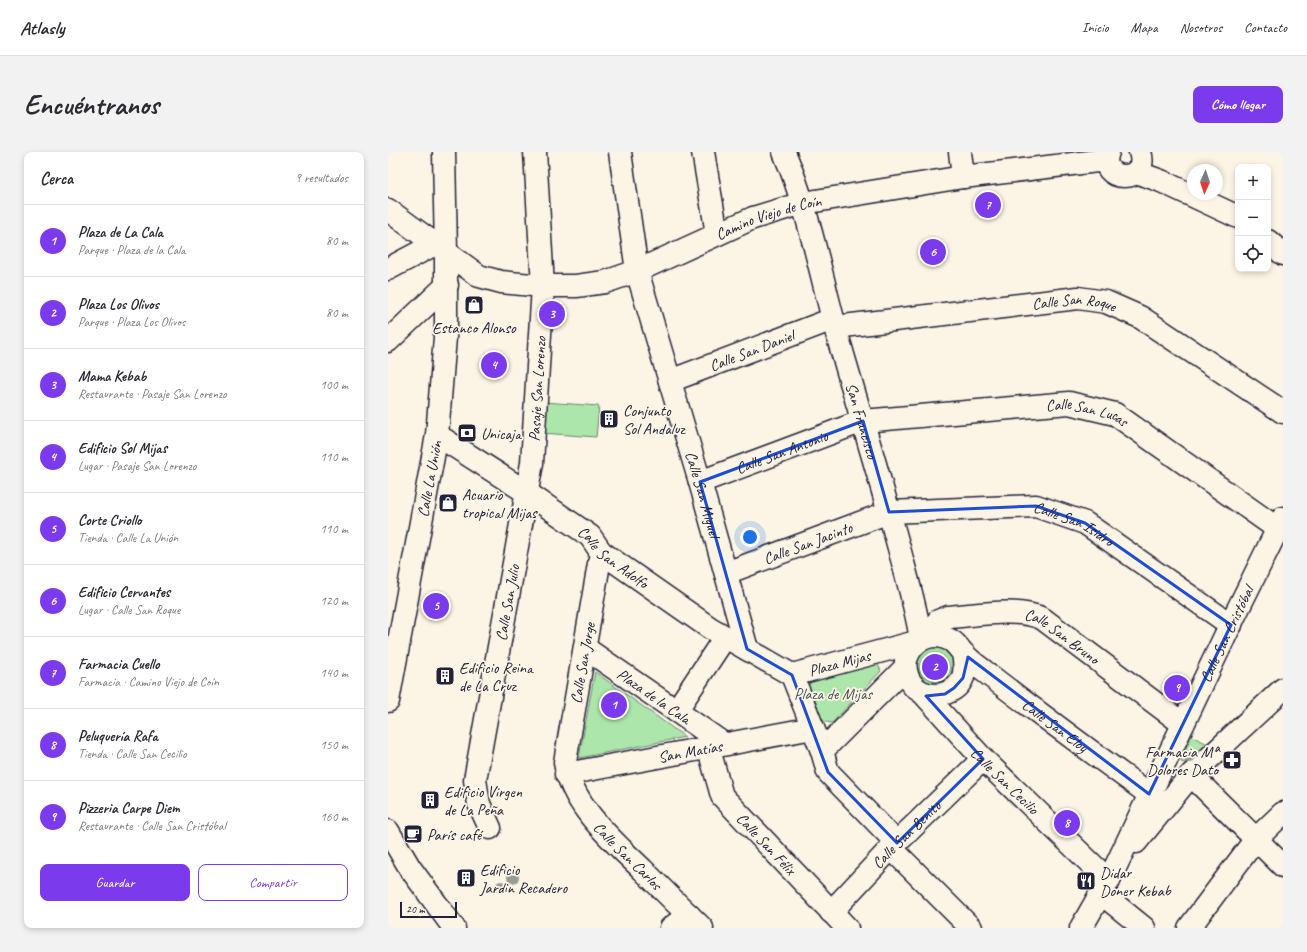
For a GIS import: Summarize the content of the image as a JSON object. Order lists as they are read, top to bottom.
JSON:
{
  "streets": {
    "street": [
      "Camino Viejo de Coín",
      "Calle San Roque",
      "Calle San Daniel",
      "Pasaje San Lorenzo",
      "Calle San Lucas",
      "San Francisco",
      "Calle San Antonio",
      "Calle La Unión",
      "Calle San Miguel",
      "Calle San Isidro",
      "Calle San Jacinto",
      "Calle San Adolfo",
      "Calle San Julio",
      "Calle San Cristóbal",
      "Calle San Bruno",
      "Calle San Jorge",
      "Plaza Mijas",
      "Plaza de la Cala",
      "Calle San Eloy",
      "San Matías",
      "Calle San Cecilio",
      "Calle San Benito",
      "Calle San Félix",
      "Calle San Carlos"
    ]
  },
  "crossings": [
    ["Camino Viejo de Coín", "Pasaje San Lorenzo"],
    ["Camino Viejo de Coín", "San Francisco"],
    ["Camino Viejo de Coín", "Calle La Unión"],
    ["Camino Viejo de Coín", "Calle San Miguel"],
    ["Calle San Roque", "Calle San Daniel"],
    ["Calle San Roque", "San Francisco"],
    ["Calle San Daniel", "San Francisco"],
    ["Calle San Daniel", "Calle San Miguel"],
    ["Pasaje San Lorenzo", "Calle San Adolfo"],
    ["Pasaje San Lorenzo", "Calle San Julio"],
    ["Calle San Lucas", "San Francisco"],
    ["Calle San Lucas", "Calle San Antonio"],
    ["Calle San Lucas", "Calle San Cristóbal"],
    ["San Francisco", "Calle San Antonio"],
    ["San Francisco", "Calle San Isidro"],
    ["San Francisco", "Calle San Jacinto"],
    ["San Francisco", "Calle San Bruno"],
    ["San Francisco", "Plaza Mijas"],
    ["San Francisco", "Calle San Eloy"],
    ["San Francisco", "Calle San Cecilio"],
    ["Calle San Antonio", "Calle San Miguel"],
    ["Calle La Unión", "Calle San Adolfo"],
    ["Calle San Miguel", "Calle San Jacinto"],
    ["Calle San Miguel", "Calle San Adolfo"],
    ["Calle San Isidro", "Calle San Jacinto"],
    ["Calle San Isidro", "Calle San Cristóbal"],
    ["Calle San Adolfo", "Calle San Julio"],
    ["Calle San Adolfo", "Calle San Jorge"],
    ["Calle San Adolfo", "Plaza Mijas"],
    ["Calle San Cristóbal", "Calle San Bruno"],
    ["Calle San Cristóbal", "Calle San Eloy"],
    ["Calle San Cristóbal", "Calle San Cecilio"],
    ["Calle San Bruno", "Plaza Mijas"],
    ["Calle San Bruno", "Calle San Eloy"],
    ["Calle San Bruno", "Calle San Cecilio"],
    ["Calle San Jorge", "Plaza de la Cala"],
    ["Calle San Jorge", "San Matías"],
    ["Calle San Jorge", "Calle San Carlos"],
    ["Plaza Mijas", "Calle San Eloy"],
    ["Plaza Mijas", "San Matías"],
    ["Plaza Mijas", "Calle San Cecilio"],
    ["Plaza Mijas", "Calle San Benito"],
    ["Plaza de la Cala", "San Matías"],
    ["Plaza de la Cala", "Calle San Félix"],
    ["Calle San Eloy", "Calle San Cecilio"],
    ["San Matías", "Calle San Félix"],
    ["San Matías", "Calle San Carlos"],
    ["Calle San Cecilio", "Calle San Benito"],
    ["Calle San Benito", "Calle San Félix"]
  ],
  "parks": ["Plaza de Mijas"],
  "places": {
    "shop": ["Estanco Alonso", "Acuario tropical Mijas"],
    "building": [
      "Conjunto Sol Andaluz",
      "Edificio Reina de La Cruz",
      "Edificio Virgen de La Peña",
      "Edificio Jardin Recadero"
    ],
    "bank": ["Unicaja"],
    "pharmacy": ["Farmacia Mª Dolores Dato"],
    "cafe": ["París café"],
    "restaurant": ["Didar Doner Kebab"]
  },
  "scale_bar": "20 m",
  "north": "bottom",
  "page": {
    "header": "Atlasly",
    "nav": [
      "Inicio",
      "Mapa",
      "Nosotros",
      "Contacto"
    ],
    "buttons": [
      "Cómo llegar",
      ["Guardar", "Compartir"]
    ],
    "title": "Encuéntranos",
    "heading": ["Cerca", "9 resultados"],
    "map_buttons": ["+", "−"],
    "pins": [
      "7",
      "6",
      "3",
      "4",
      "5",
      "2",
      "9",
      "1",
      "8"
    ],
    "list": [
      {
        "mark": "1",
        "name": "Plaza de La Cala",
        "note": "Parque · Plaza de la Cala",
        "value": "80 m"
      },
      {
        "mark": "2",
        "name": "Plaza Los Olivos",
        "note": "Parque · Plaza Los Olivos",
        "value": "80 m"
      },
      {
        "mark": "3",
        "name": "Mama Kebab",
        "note": "Restaurante · Pasaje San Lorenzo",
        "value": "100 m"
      },
      {
        "mark": "4",
        "name": "Edificio Sol Mijas",
        "note": "Lugar · Pasaje San Lorenzo",
        "value": "110 m"
      },
      {
        "mark": "5",
        "name": "Corte Criollo",
        "note": "Tienda · Calle La Unión",
        "value": "110 m"
      },
      {
        "mark": "6",
        "name": "Edificio Cervantes",
        "note": "Lugar · Calle San Roque",
        "value": "120 m"
      },
      {
        "mark": "7",
        "name": "Farmacia Cuello",
        "note": "Farmacia · Camino Viejo de Coín",
        "value": "140 m"
      },
      {
        "mark": "8",
        "name": "Peluquería Rafa",
        "note": "Tienda · Calle San Cecilio",
        "value": "150 m"
      },
      {
        "mark": "9",
        "name": "Pizzeria Carpe Diem",
        "note": "Restaurante · Calle San Cristóbal",
        "value": "160 m"
      }
    ],
    "scale": "20 m"
  }
}
